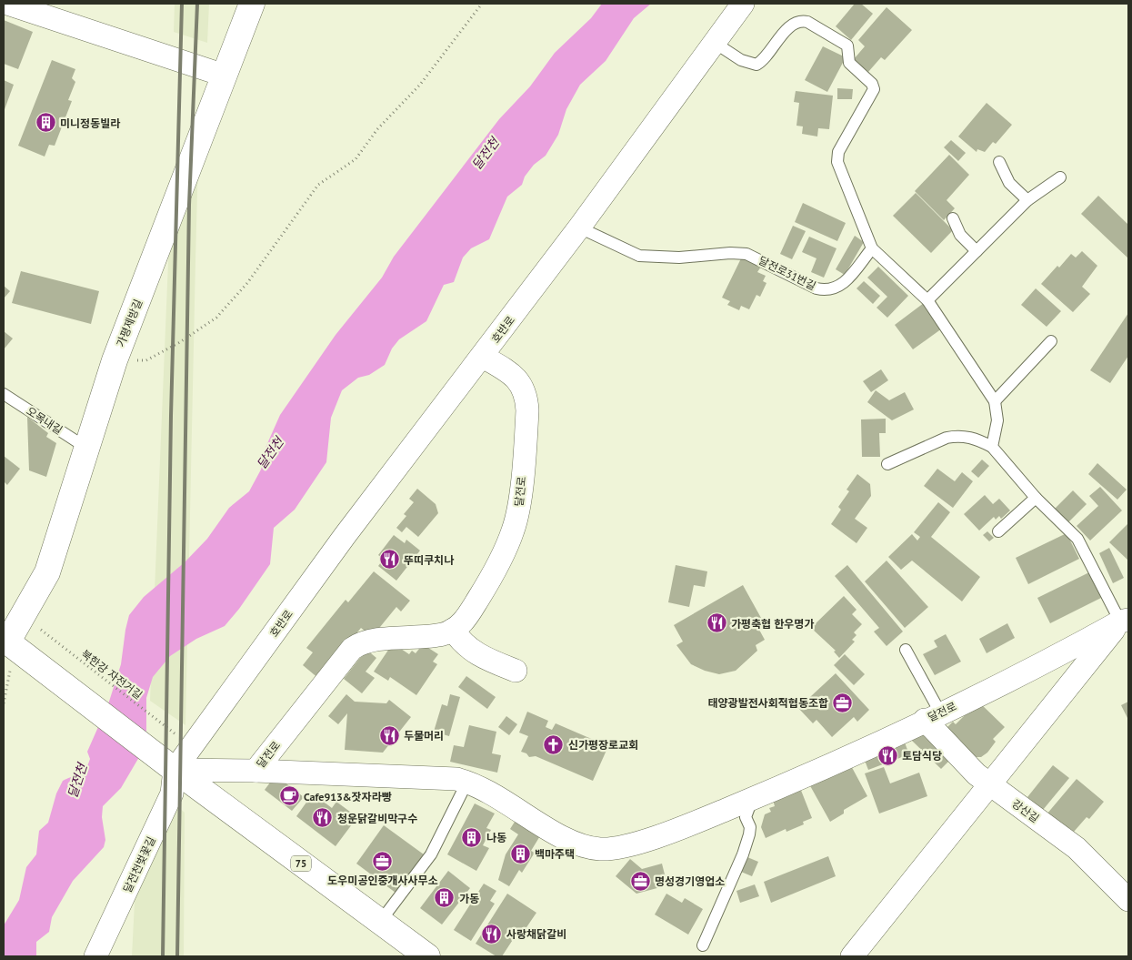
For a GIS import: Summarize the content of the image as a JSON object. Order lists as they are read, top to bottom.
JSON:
{
  "streets": {
    "street": [
      "가평제방길",
      "호반로",
      "달전로",
      "강산길",
      "75",
      "달전천벚꽃길"
    ],
    "lane": ["달전로31번길", "오목내길"],
    "path": ["북한강 자전거길"]
  },
  "crossings": [
    ["달전로31번길", "호반로"],
    ["가평제방길", "오목내길"],
    ["가평제방길", "75"],
    ["호반로", "달전로"],
    ["호반로", "75"],
    ["호반로", "달전천벚꽃길"],
    ["달전로", "강산길"],
    ["달전로", "75"],
    ["달전로", "달전천벚꽃길"],
    ["75", "달전천벚꽃길"]
  ],
  "water": ["달전천"],
  "places": {
    "building": [
      "미니정동빌라",
      "나동",
      "백마주택",
      "가동"
    ],
    "restaurant": [
      "뚜띠쿠치나",
      "가평축협 한우명가",
      "두물머리",
      "토담식당",
      "청운닭갈비막구수",
      "사랑채닭갈비"
    ],
    "office": ["태양광발전사회적협동조합", "도우미공인중개사사무소", "명성경기영업소"],
    "church": ["신가평장로교회"],
    "cafe": ["Cafe913&잣자라빵"]
  }
}
